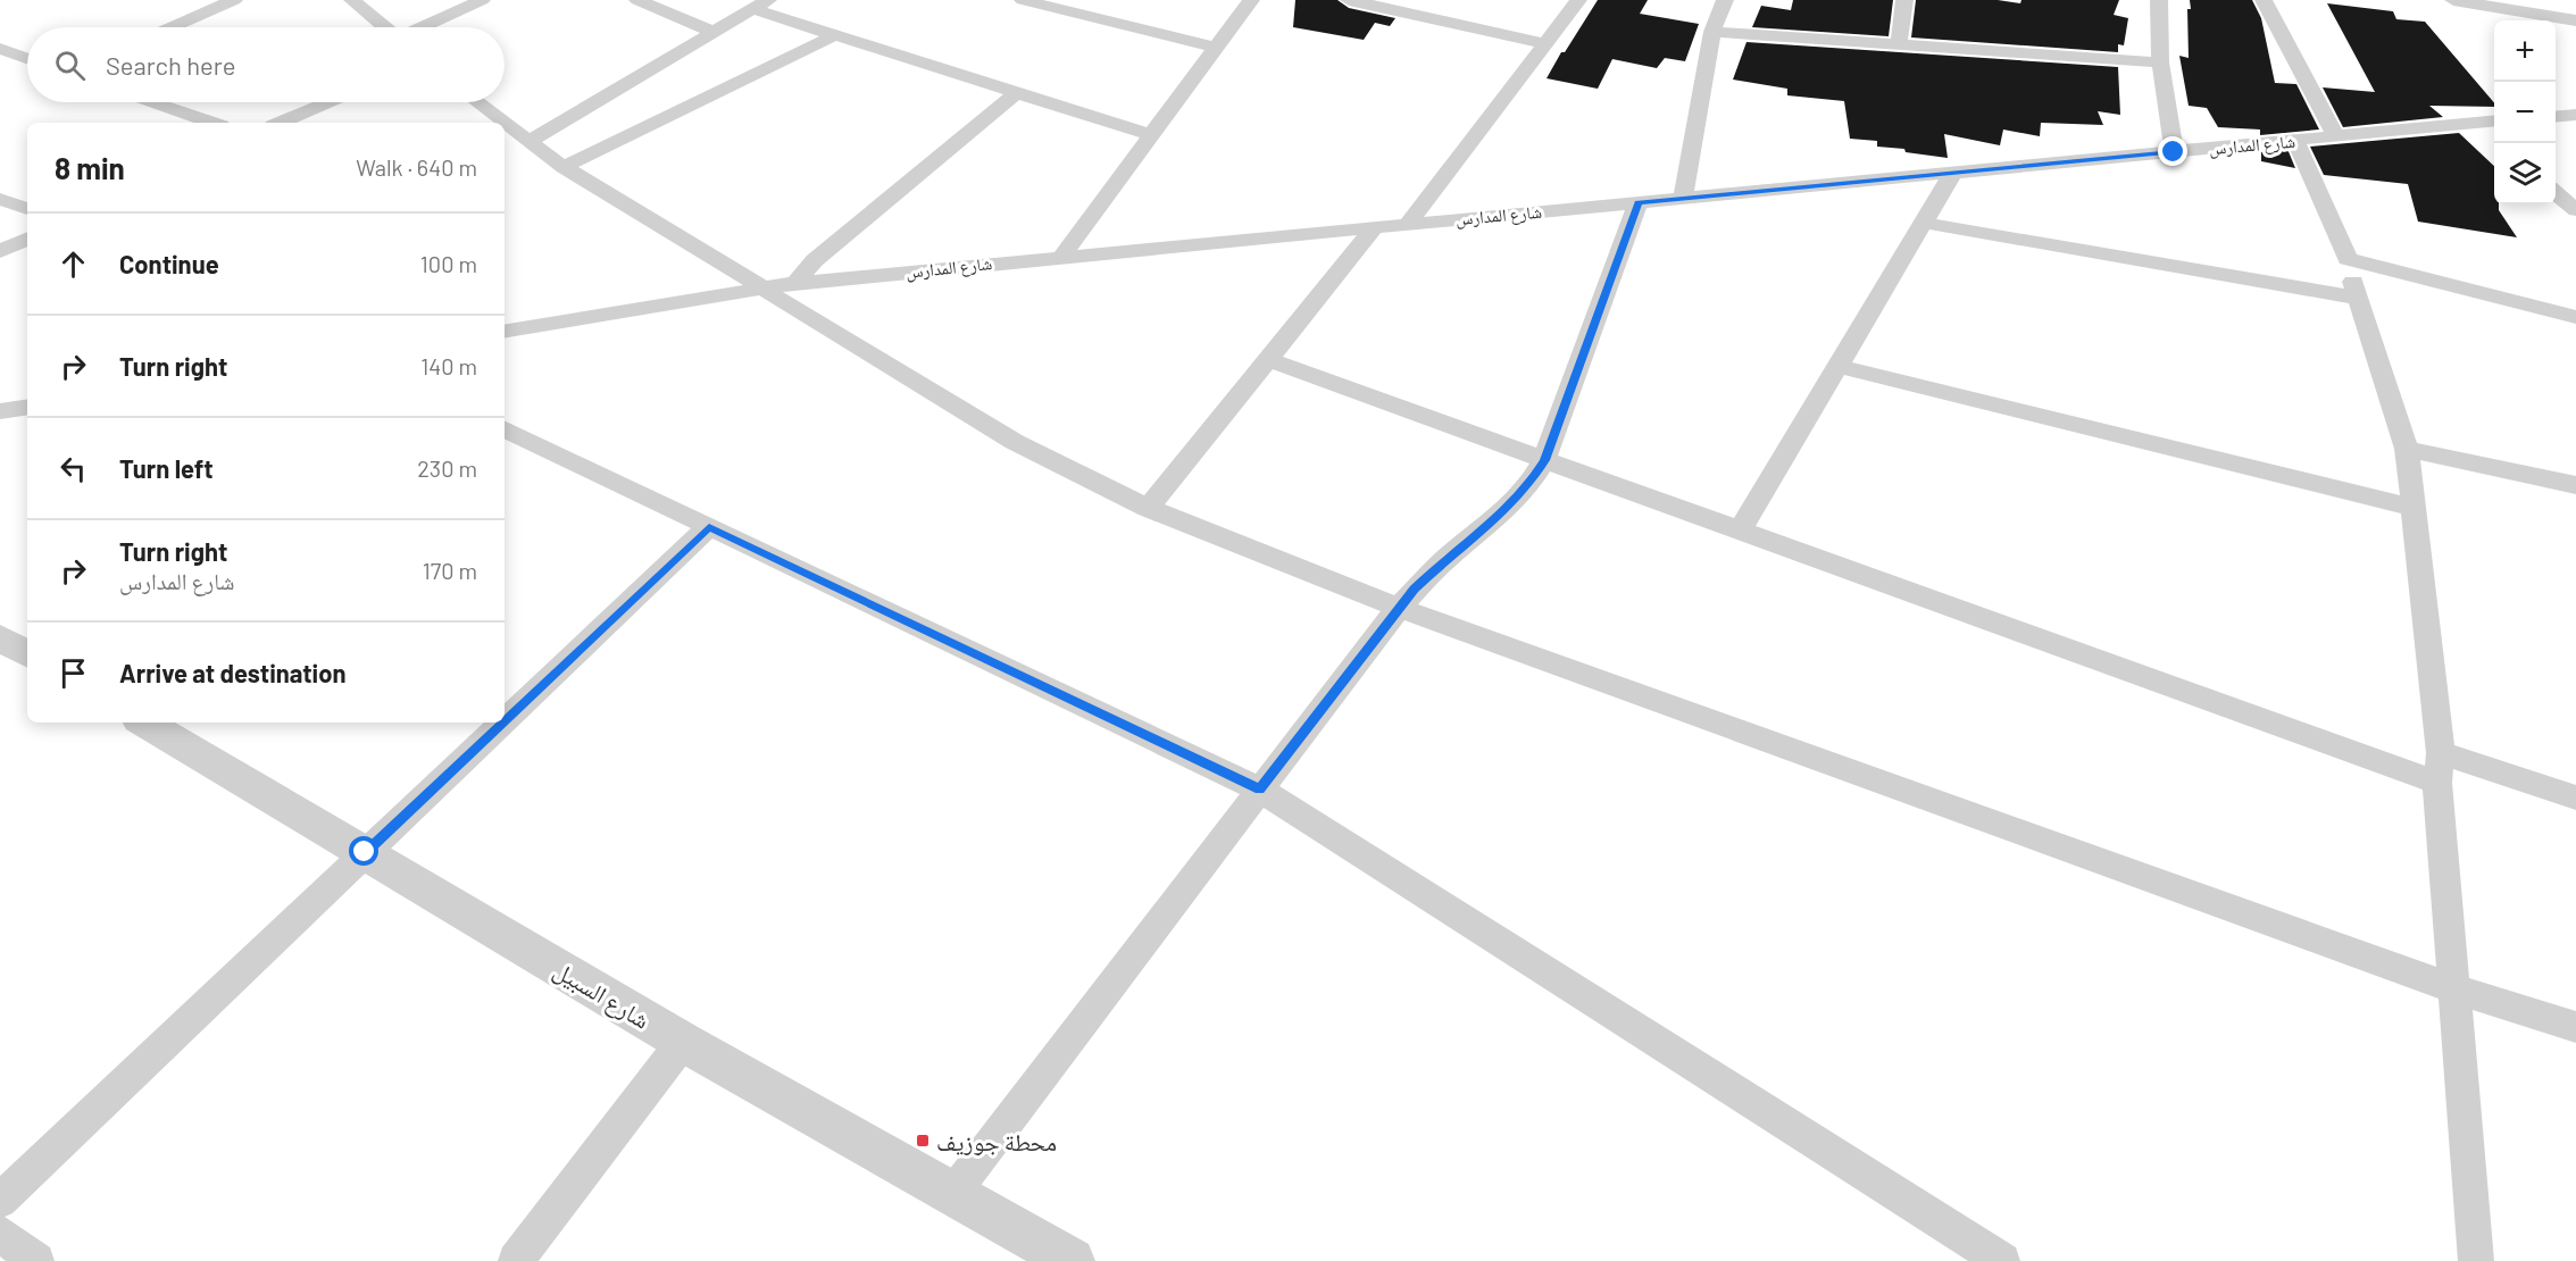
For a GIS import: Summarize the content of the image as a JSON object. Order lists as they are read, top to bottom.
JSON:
{
  "streets": {
    "street": ["شارع المدارس", "شارع السبيل"]
  },
  "places": {
    "transit": ["محطة جوزيف"]
  },
  "page": {
    "map_buttons": ["+", "−"],
    "search": "Search here",
    "heading": ["8 min", "Walk · 640 m"],
    "list": [
      ["Continue", "100 m"],
      ["Turn right", "140 m"],
      ["Turn left", "230 m"],
      ["Turn right", "شارع المدارس", "170 m"],
      "Arrive at destination"
    ]
  }
}
